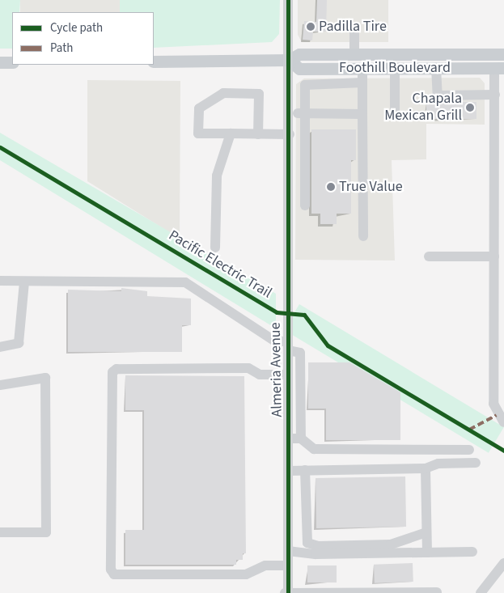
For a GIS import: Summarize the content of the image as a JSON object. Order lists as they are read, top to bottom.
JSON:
{
  "streets": {
    "main road": ["Foothill Boulevard"],
    "street": ["Almeria Avenue"],
    "cycle path": ["Pacific Electric Trail"]
  },
  "crossings": [
    ["Foothill Boulevard", "Almeria Avenue"]
  ],
  "places": ["Padilla Tire", "Chapala Mexican Grill", "True Value"],
  "legend": ["Cycle path", "Path"]
}
